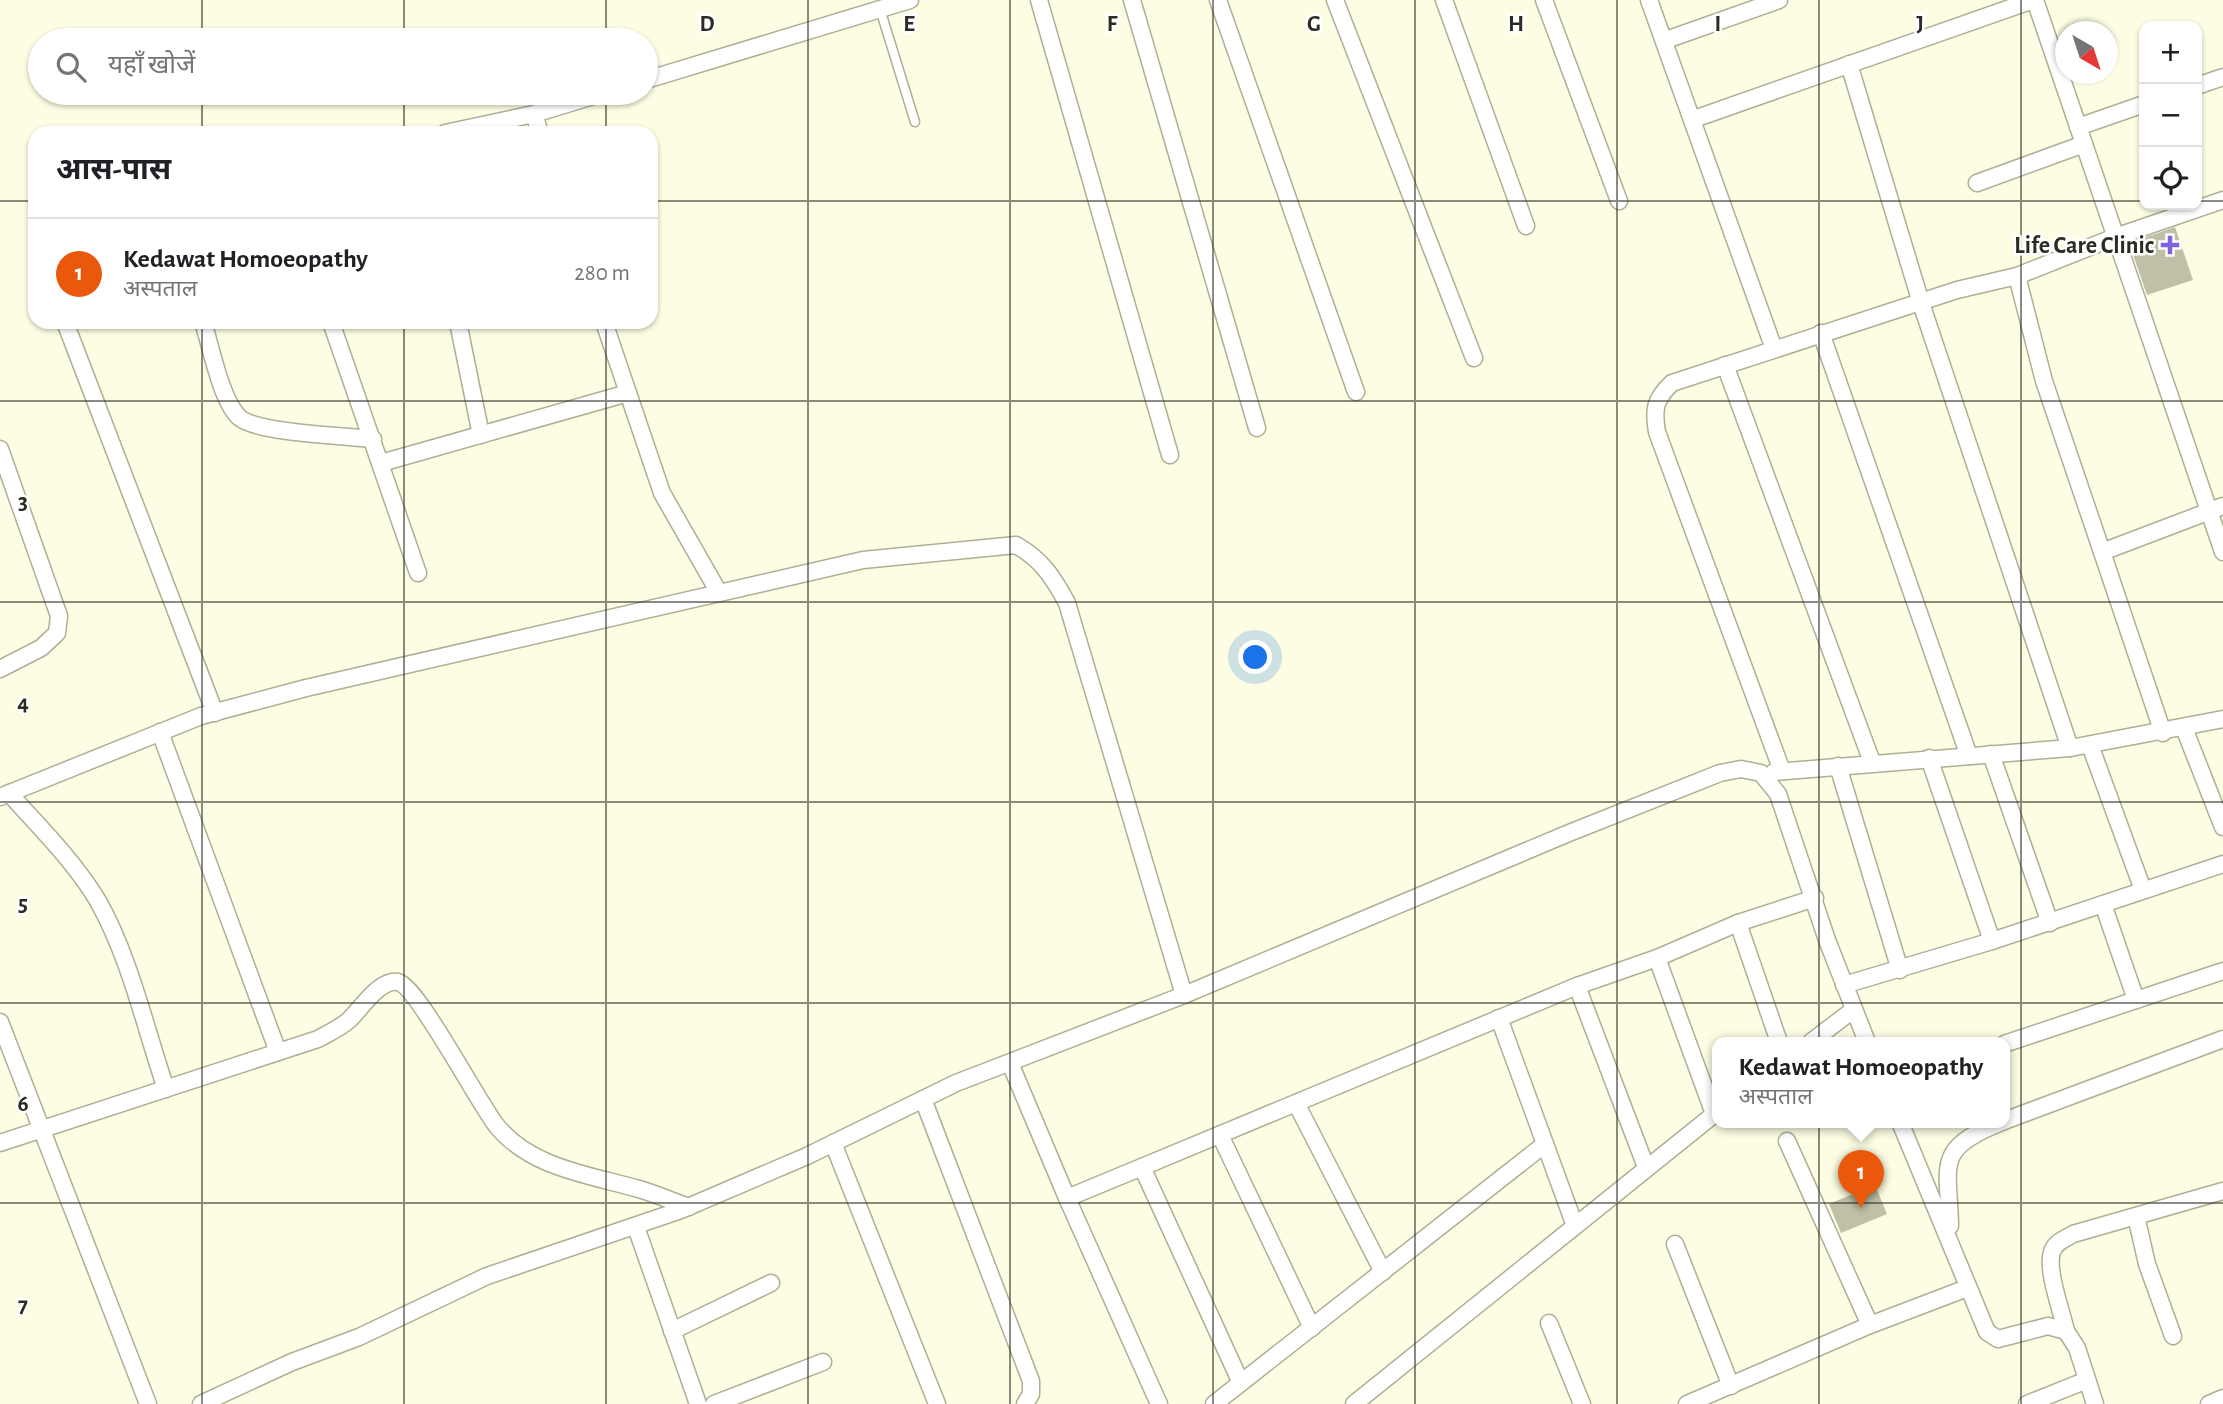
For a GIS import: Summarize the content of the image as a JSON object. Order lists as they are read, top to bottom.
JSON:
{
  "places": {
    "health": ["Life Care Clinic"]
  },
  "north": "bottom right",
  "page": {
    "map_buttons": ["+", "−"],
    "search": "यहाँ खोजें",
    "heading": "आस-पास",
    "list": [
      {
        "mark": "1",
        "name": "Kedawat Homoeopathy",
        "note": "अस्पताल",
        "value": "280 m"
      }
    ],
    "popup": ["Kedawat Homoeopathy", "अस्पताल"],
    "pins": "1"
  },
  "grid": {
    "columns": [
      "D",
      "E",
      "F",
      "G",
      "H",
      "I",
      "J"
    ],
    "rows": [
      "3",
      "4",
      "5",
      "6",
      "7"
    ]
  }
}
